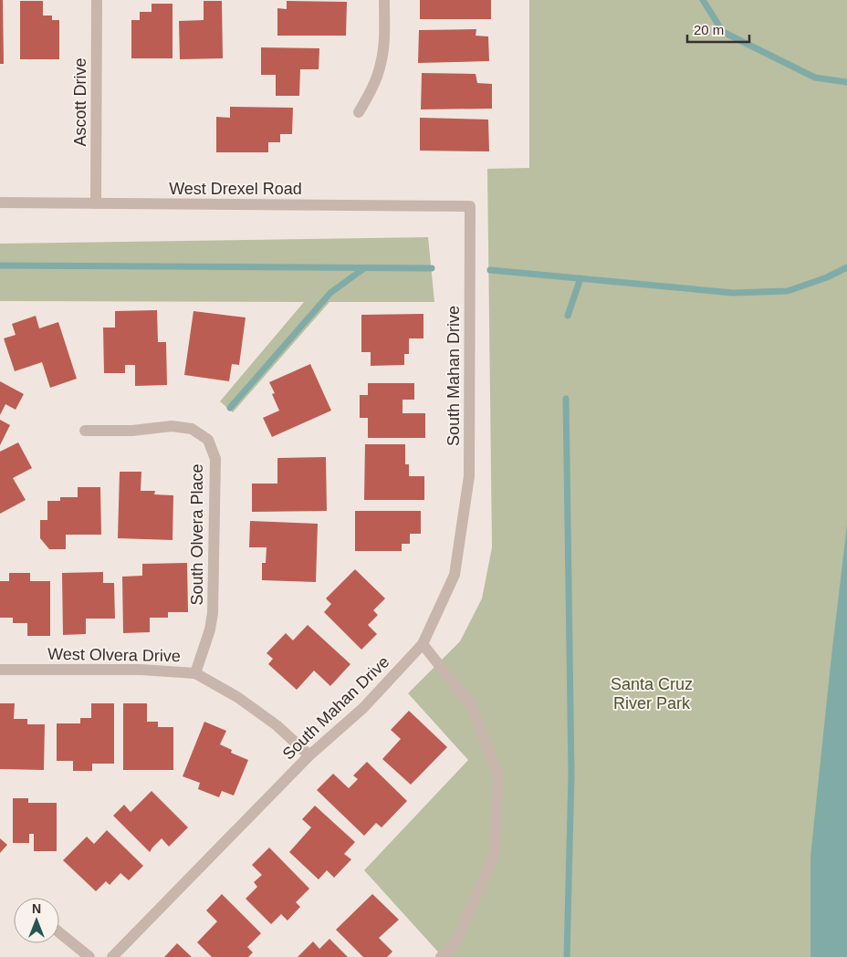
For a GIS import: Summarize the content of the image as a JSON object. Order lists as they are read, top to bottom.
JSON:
{
  "streets": {
    "street": [
      "Ascott Drive",
      "West Drexel Road",
      "South Mahan Drive",
      "South Olvera Place",
      "West Olvera Drive"
    ]
  },
  "crossings": [
    ["Ascott Drive", "West Drexel Road"],
    ["West Drexel Road", "South Mahan Drive"],
    ["South Mahan Drive", "West Olvera Drive"],
    ["South Olvera Place", "West Olvera Drive"]
  ],
  "parks": ["Santa Cruz River Park"],
  "scale_bar": "20 m",
  "north": "top"
}
